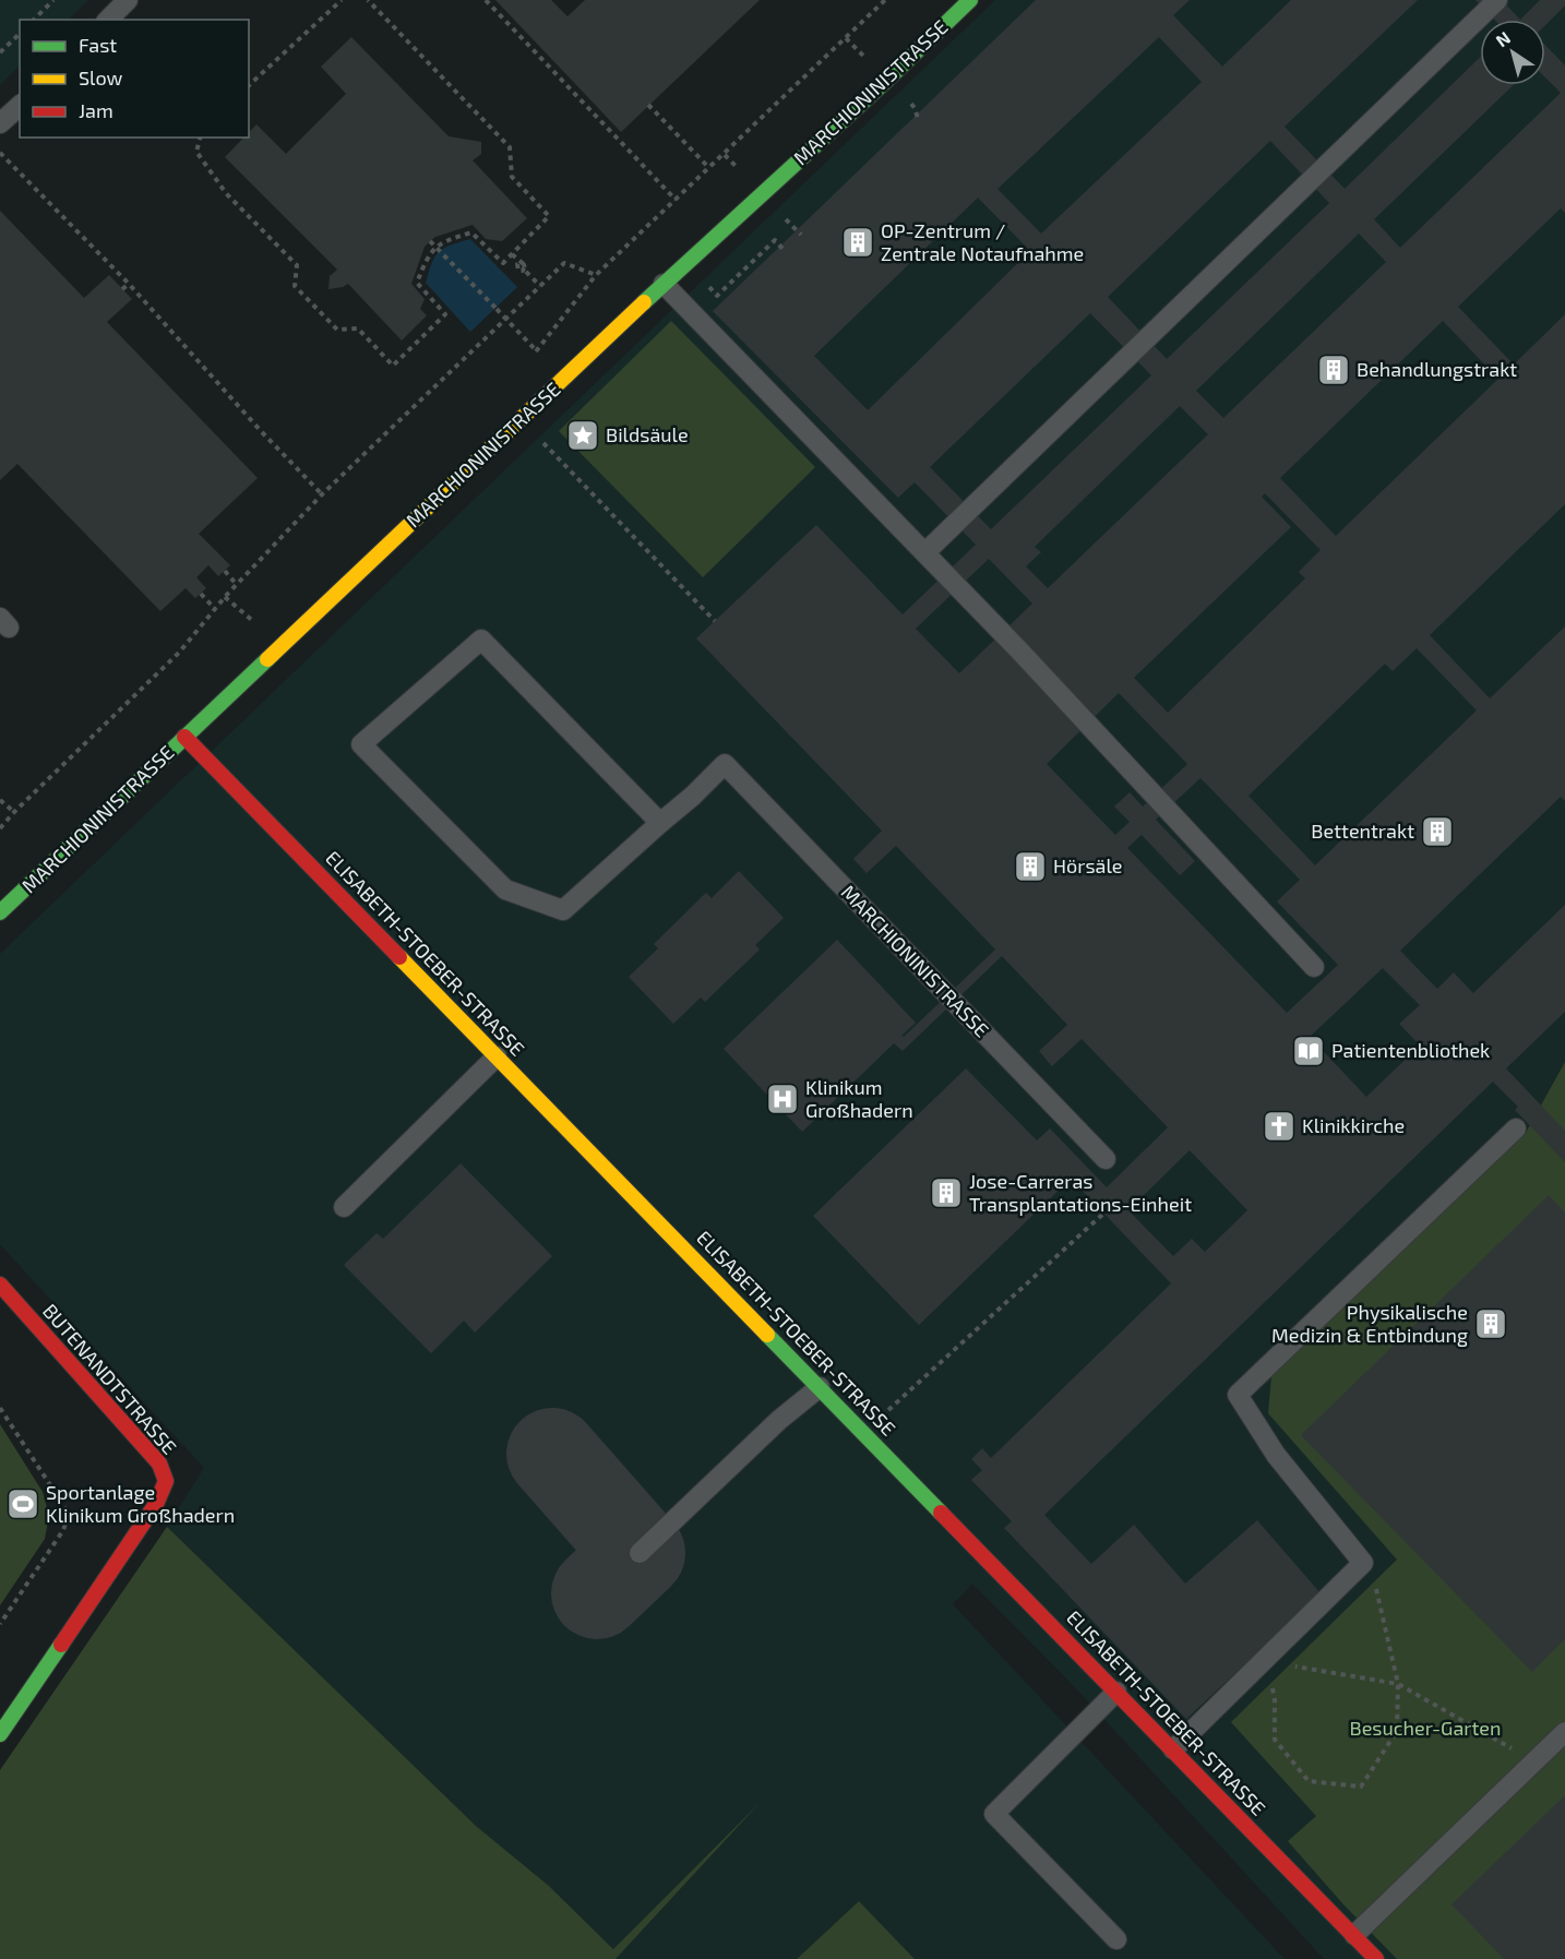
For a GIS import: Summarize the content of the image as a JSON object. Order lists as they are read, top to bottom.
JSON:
{
  "streets": {
    "street": ["MARCHIONINISTRASSE", "ELISABETH-STOEBER-STRASSE", "BUTENANDTSTRASSE"]
  },
  "crossings": [
    ["MARCHIONINISTRASSE", "ELISABETH-STOEBER-STRASSE"]
  ],
  "parks": ["Besucher-Garten"],
  "places": {
    "building": [
      "OP-Zentrum / Zentrale Notaufnahme",
      "Behandlungstrakt",
      "Bettentrakt",
      "Hörsäle",
      "Jose-Carreras Transplantations-Einheit",
      "Physikalische Medizin & Entbindung"
    ],
    "place": ["Bildsäule"],
    "library": ["Patientenbliothek"],
    "hospital": ["Klinikum Großhadern"],
    "church": ["Klinikkirche"],
    "sports": ["Sportanlage Klinikum Großhadern"]
  },
  "legend": ["Fast", "Slow", "Jam"],
  "north": "top left"
}
